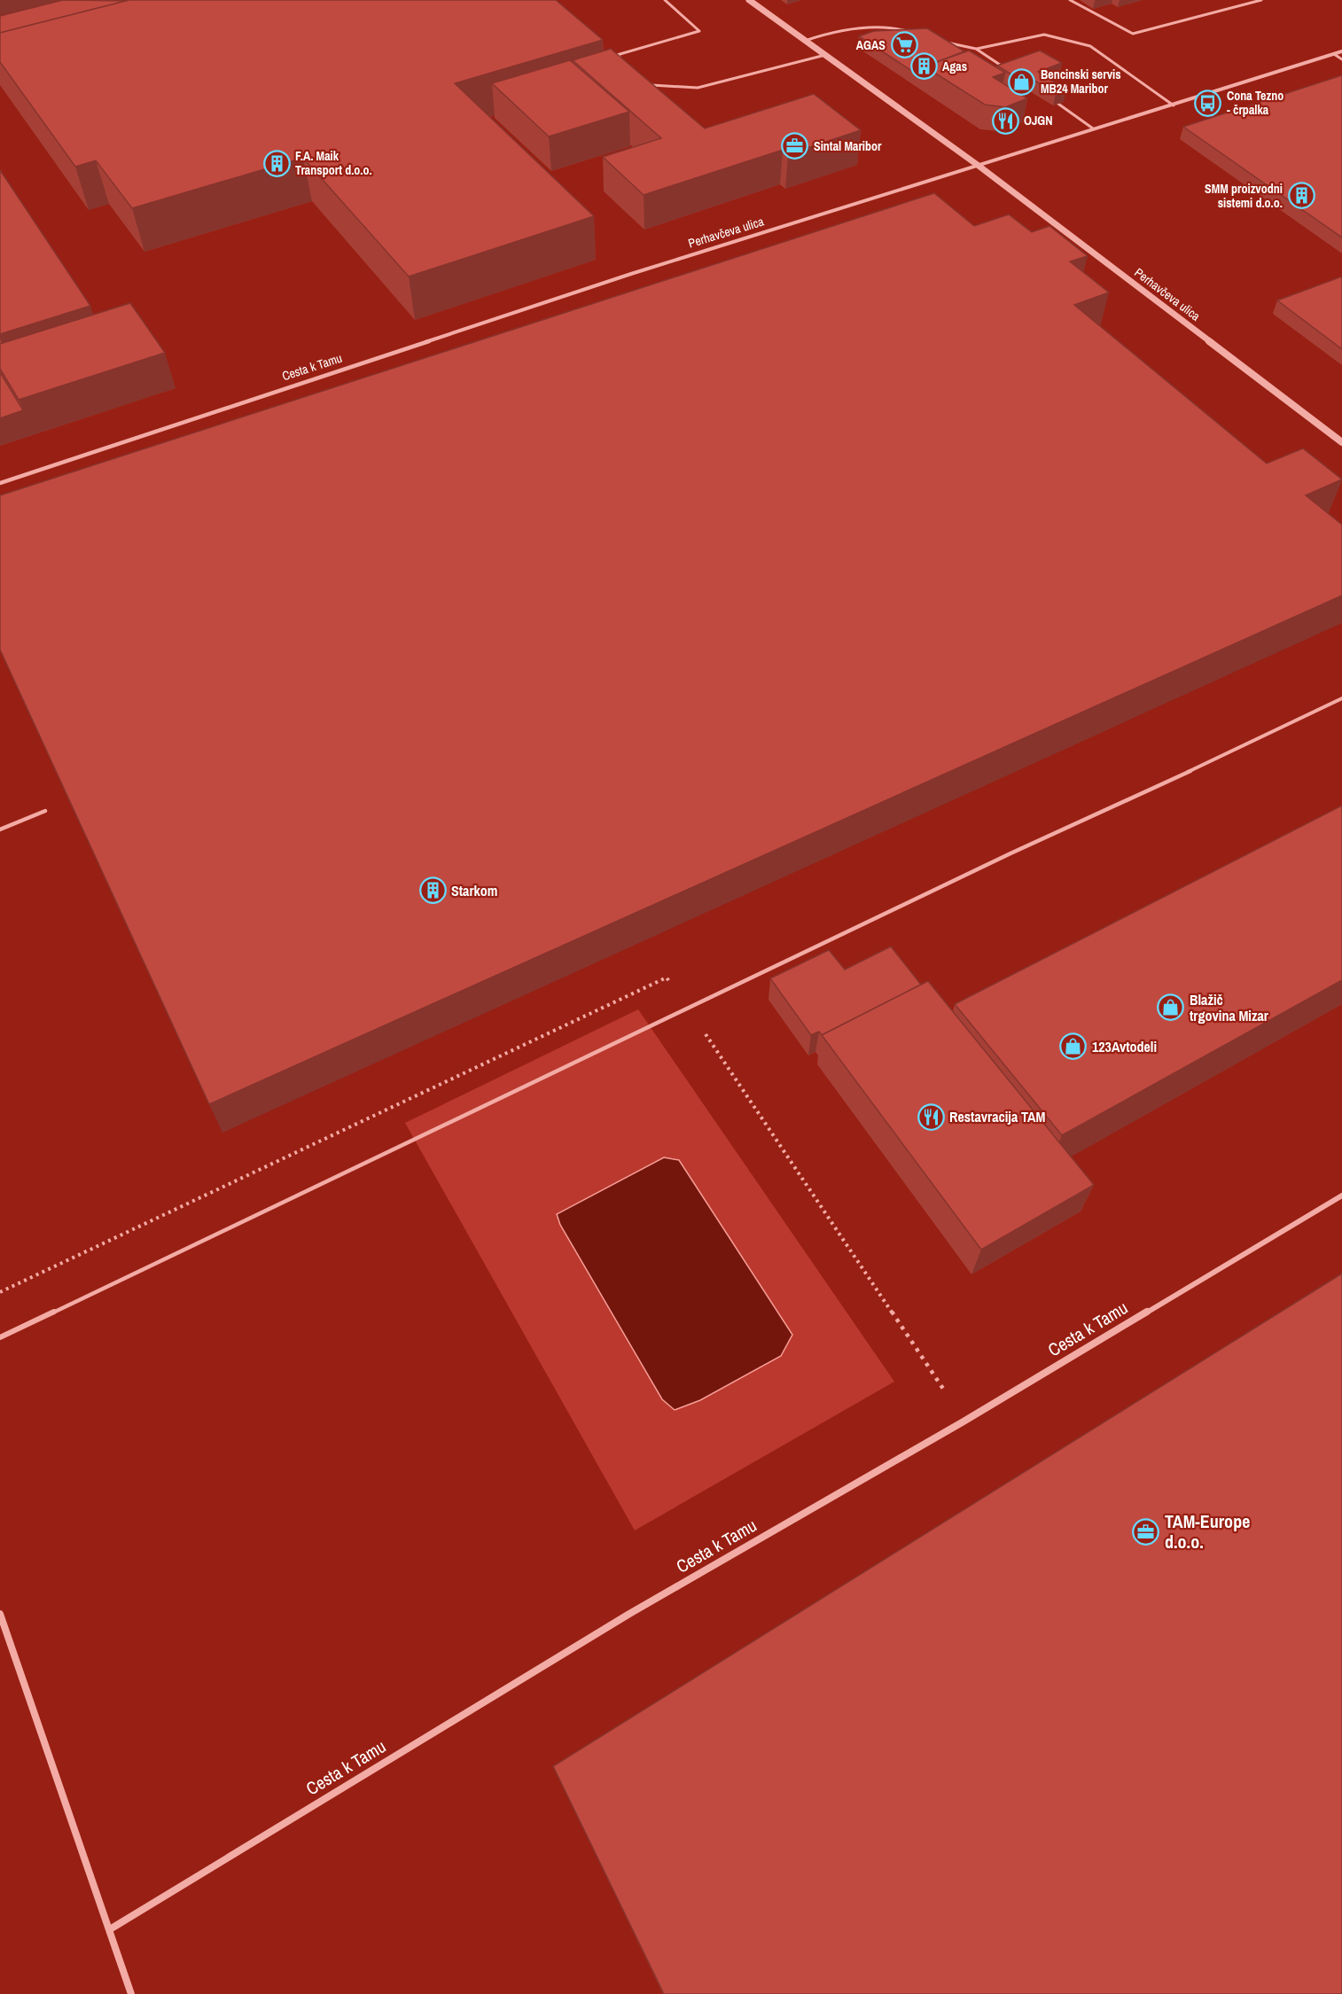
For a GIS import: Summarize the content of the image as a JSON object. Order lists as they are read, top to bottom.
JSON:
{
  "streets": {
    "street": ["Perhavčeva ulica", "Cesta k Tamu"]
  },
  "crossings": [
    ["Perhavčeva ulica", "Cesta k Tamu"]
  ],
  "places": {
    "supermarket": ["AGAS"],
    "building": [
      "Agas",
      "F.A. Maik Transport d.o.o.",
      "SMM proizvodni sistemi d.o.o.",
      "Starkom"
    ],
    "shop": ["Bencinski servis MB24 Maribor", "Blažič trgovina Mizar", "123Avtodeli"],
    "bus stop": ["Cona Tezno - črpalka"],
    "restaurant": ["OJGN", "Restavracija TAM"],
    "office": ["Sintal Maribor", "TAM-Europe d.o.o."]
  }
}
